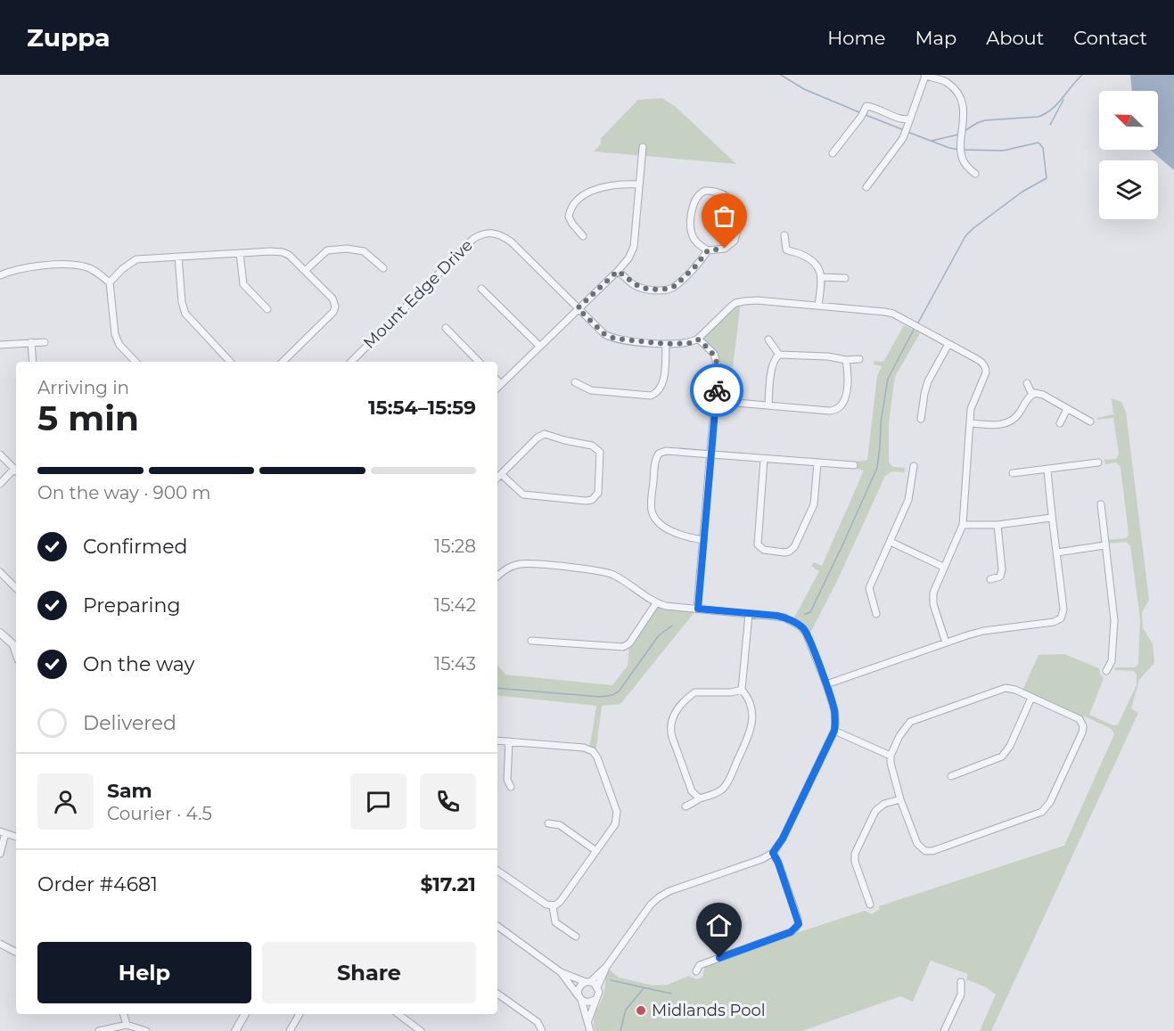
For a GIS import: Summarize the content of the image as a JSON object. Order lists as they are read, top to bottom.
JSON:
{
  "streets": {
    "street": ["Mount Edge Drive"]
  },
  "places": ["Midlands Pool"],
  "north": "top left",
  "page": {
    "header": "Zuppa",
    "nav": [
      "Home",
      "Map",
      "About",
      "Contact"
    ],
    "heading": ["5 min", "Arriving in", "15:54–15:59"],
    "panel": [
      "Sam",
      "Courier · 4.5",
      "Order #4681",
      "$17.21"
    ],
    "bar": "On the way · 900 m",
    "list": [
      ["Confirmed", "15:28"],
      ["Preparing", "15:42"],
      ["On the way", "15:43"],
      "Delivered"
    ],
    "buttons": ["Help", "Share"]
  }
}
